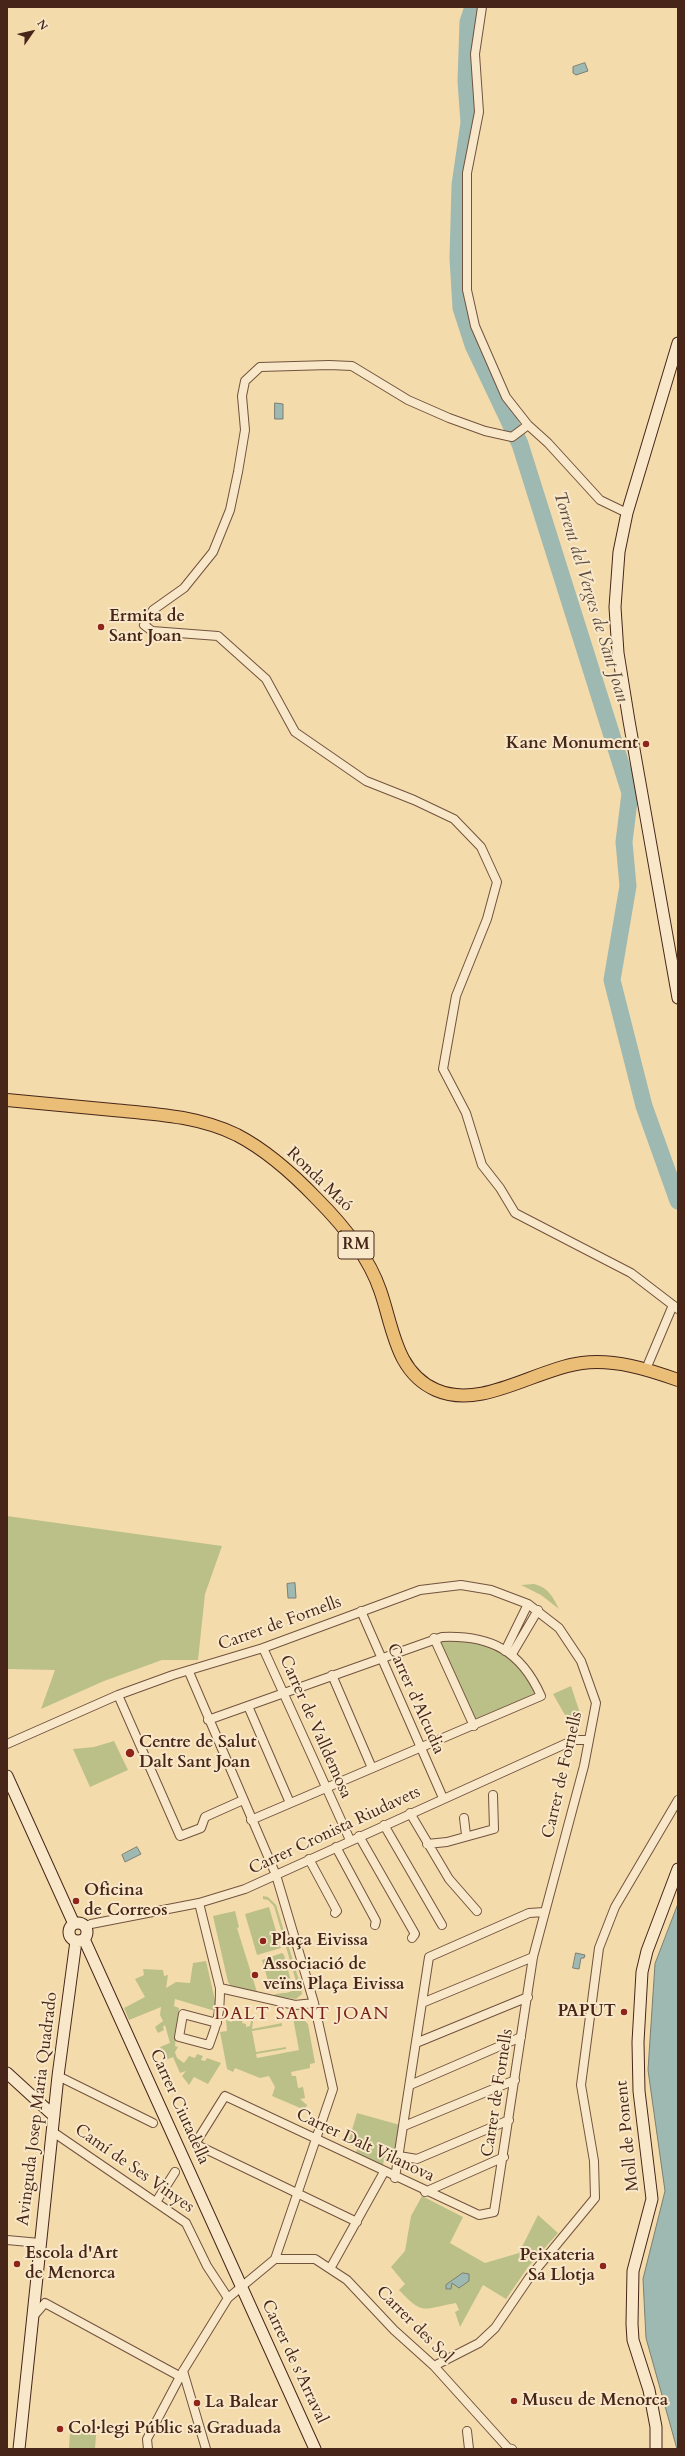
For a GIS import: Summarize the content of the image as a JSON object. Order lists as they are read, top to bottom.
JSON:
{
  "streets": {
    "main road": ["Ronda Maó", "RM"],
    "street": [
      "Carrer de Fornells",
      "Carrer d'Alcudia",
      "Carrer de Valldemosa",
      "Carrer Cronista Riudavets",
      "Carrer Ciutadella",
      "Avinguda Josep Maria Quadrado",
      "Moll de Ponent",
      "Carrer Dalt Vilanova",
      "Camí de Ses Vinyes",
      "Carrer des Sol",
      "Carrer de s'Arraval"
    ]
  },
  "crossings": [
    ["Carrer de Fornells", "Carrer d'Alcudia"],
    ["Carrer de Fornells", "Carrer de Valldemosa"],
    ["Carrer de Fornells", "Carrer Cronista Riudavets"],
    ["Carrer de Fornells", "Carrer Dalt Vilanova"],
    ["Carrer d'Alcudia", "Carrer Cronista Riudavets"],
    ["Carrer de Valldemosa", "Carrer Cronista Riudavets"],
    ["Carrer Cronista Riudavets", "Carrer Ciutadella"],
    ["Carrer Cronista Riudavets", "Avinguda Josep Maria Quadrado"],
    ["Carrer Ciutadella", "Avinguda Josep Maria Quadrado"],
    ["Carrer Ciutadella", "Carrer de s'Arraval"],
    ["Avinguda Josep Maria Quadrado", "Camí de Ses Vinyes"]
  ],
  "districts": ["DALT SANT JOAN"],
  "water": ["Torrent del Verges de Sant Joan"],
  "places": [
    "Ermita de Sant Joan",
    "Kane Monument",
    "Centre de Salut Dalt Sant Joan",
    "Oficina de Correos",
    "Plaça Eivissa",
    "Associació de veïns Plaça Eivissa",
    "PAPUT",
    "Escola d'Art de Menorca",
    "Peixateria Sa Llotja",
    "Museu de Menorca",
    "La Balear",
    "Col·legi Públic sa Graduada"
  ],
  "north": "top right"
}
